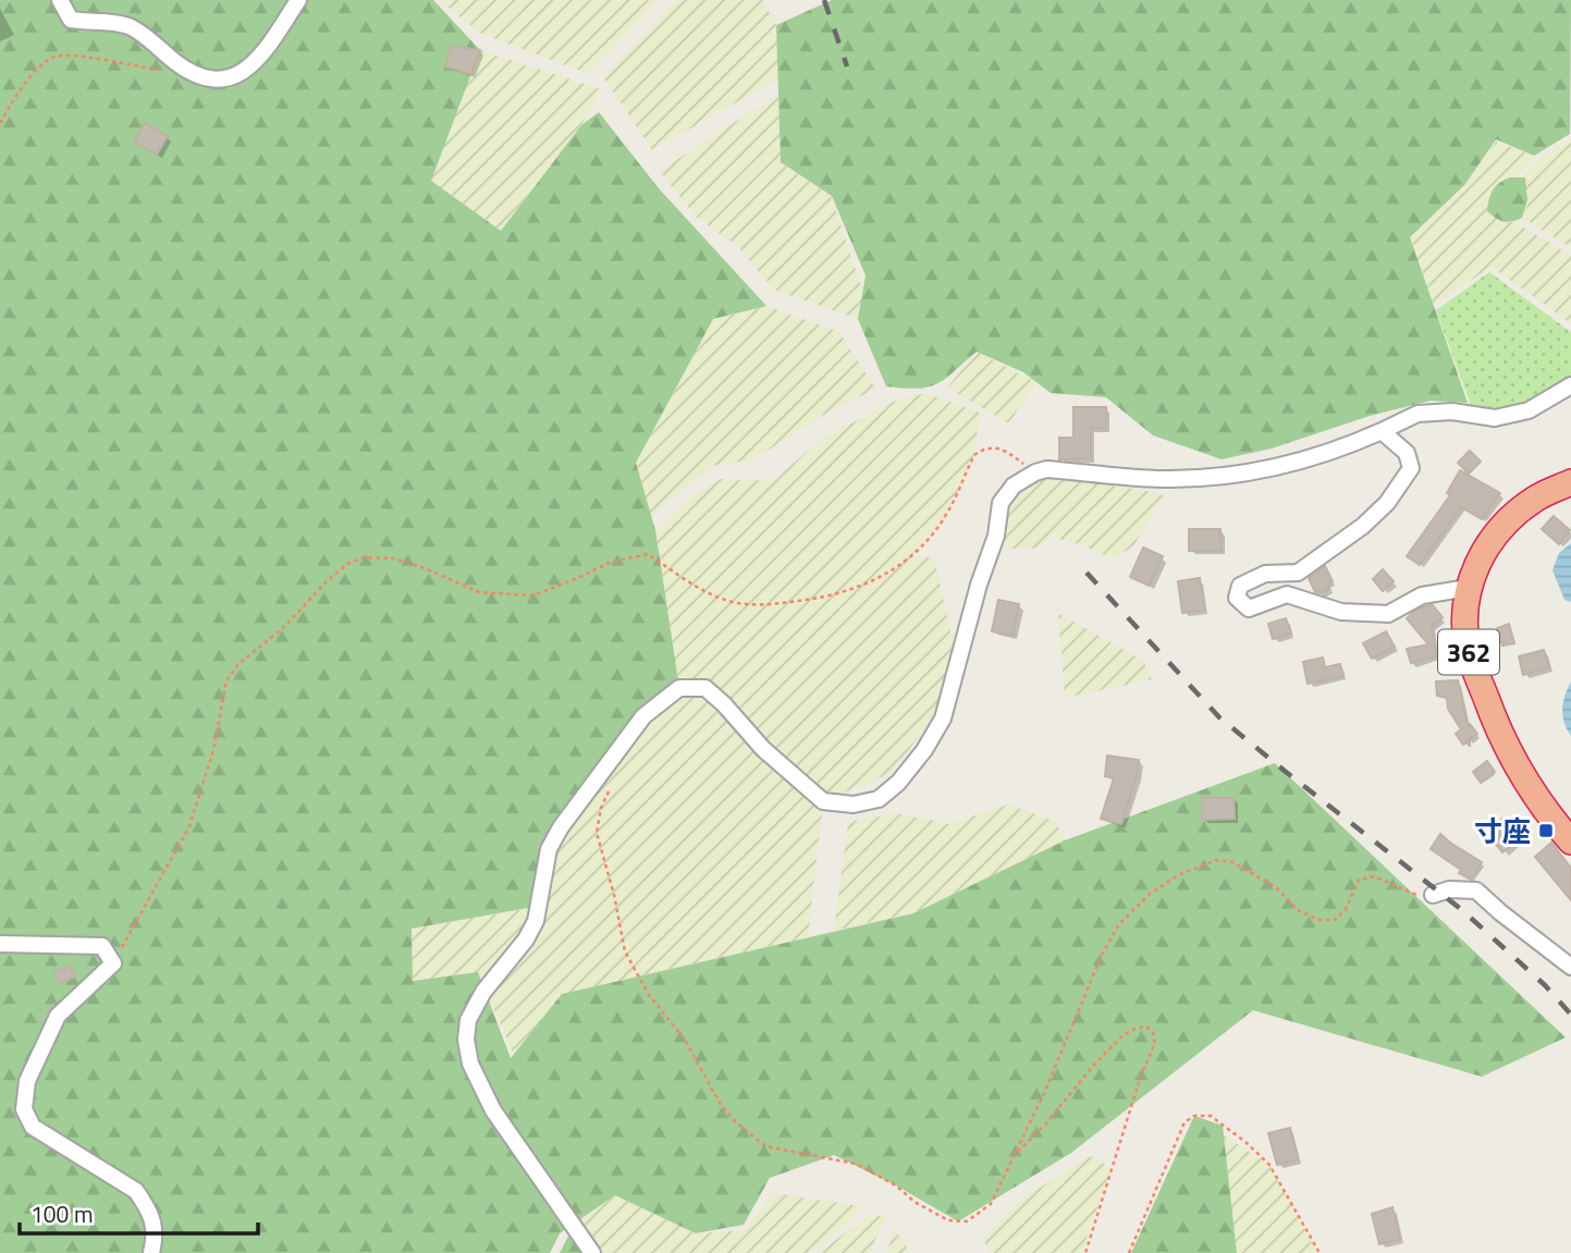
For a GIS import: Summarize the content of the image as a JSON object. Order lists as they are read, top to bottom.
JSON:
{
  "streets": {
    "highway": ["362"]
  },
  "places": {
    "transit": ["寸座"]
  },
  "scale_bar": "100 m"
}
